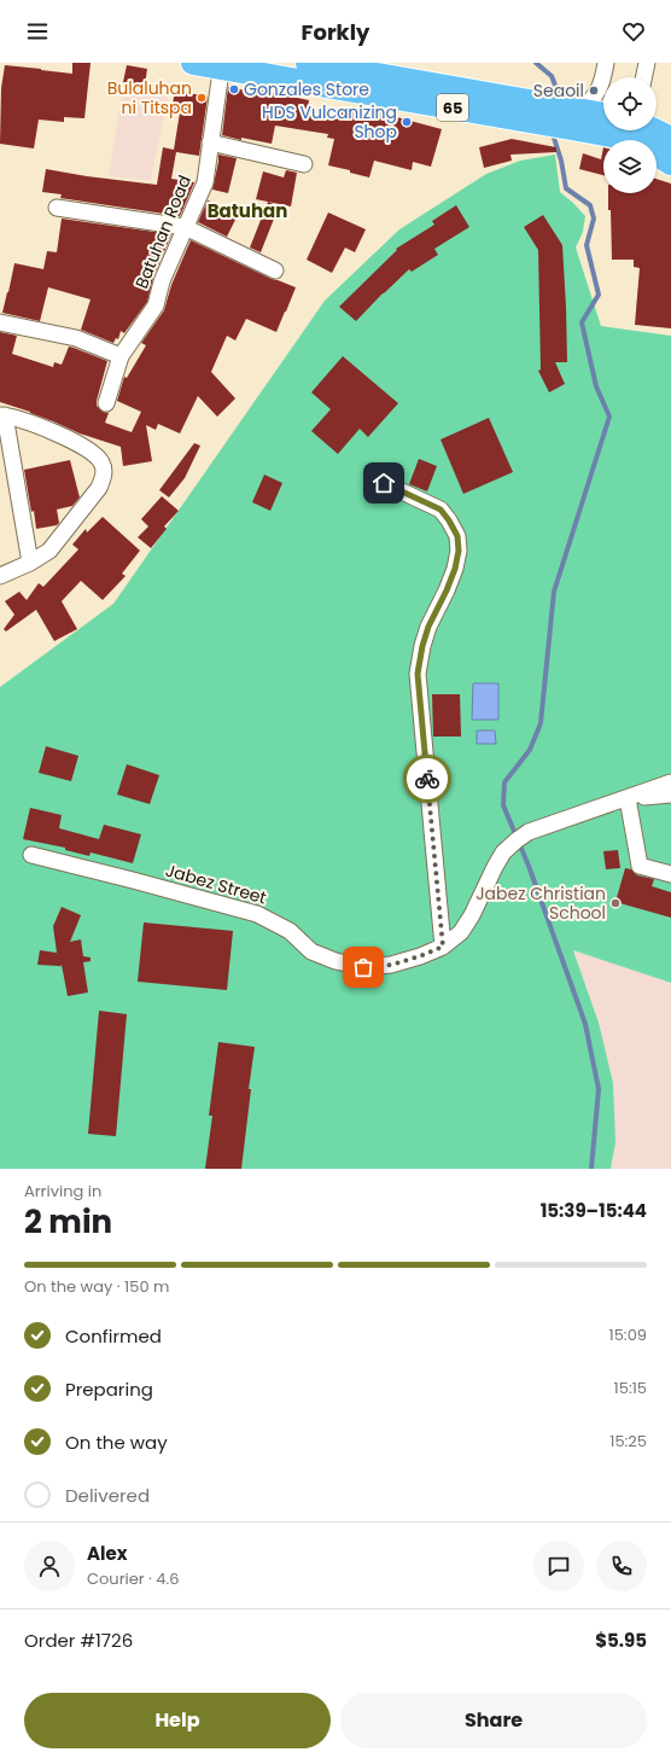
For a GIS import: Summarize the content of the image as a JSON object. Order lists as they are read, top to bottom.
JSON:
{
  "streets": {
    "highway": ["65"],
    "street": ["Batuhan Road", "Jabez Street"]
  },
  "crossings": [
    ["65", "Batuhan Road"]
  ],
  "districts": ["Batuhan"],
  "places": [
    "Gonzales Store",
    "Seaoil",
    "Bulaluhan ni Titspa",
    "HDS Vulcanizing Shop",
    "Jabez Christian School"
  ],
  "page": {
    "header": "Forkly",
    "heading": ["2 min", "Arriving in", "15:39–15:44"],
    "panel": [
      "Alex",
      "Courier · 4.6",
      "Order #1726",
      "$5.95"
    ],
    "bar": "On the way · 150 m",
    "list": [
      ["Confirmed", "15:09"],
      ["Preparing", "15:15"],
      ["On the way", "15:25"],
      "Delivered"
    ],
    "buttons": ["Help", "Share"]
  }
}
